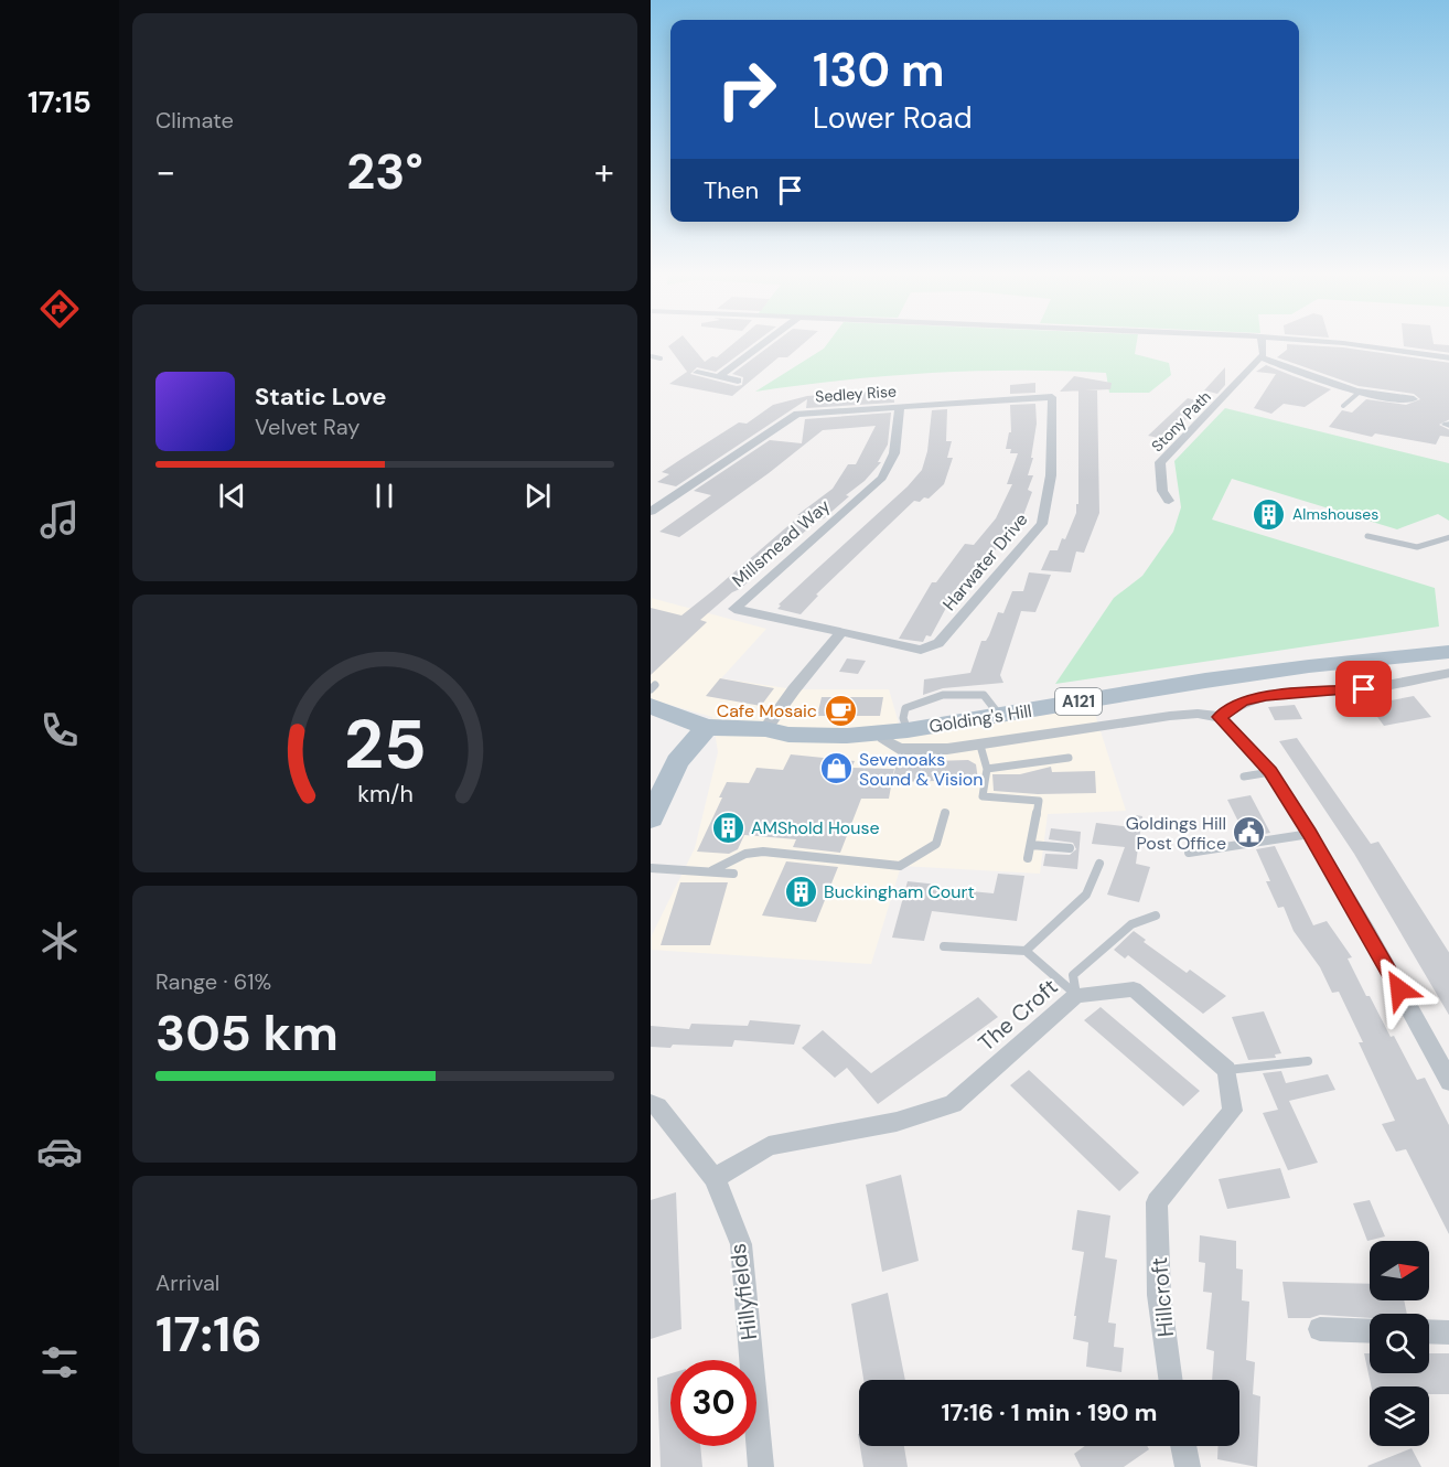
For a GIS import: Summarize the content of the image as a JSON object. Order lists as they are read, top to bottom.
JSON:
{
  "streets": {
    "main road": ["A121", "Golding's Hill"],
    "street": [
      "Sedley Rise",
      "Stony Path",
      "Millsmead Way",
      "Harwater Drive",
      "The Croft",
      "Hillyfields",
      "Hillcroft"
    ]
  },
  "crossings": [
    ["Sedley Rise", "Millsmead Way"],
    ["Sedley Rise", "Harwater Drive"],
    ["Millsmead Way", "Harwater Drive"],
    ["A121", "Golding's Hill"],
    ["The Croft", "Hillyfields"],
    ["The Croft", "Hillcroft"]
  ],
  "places": {
    "building": ["Almshouses", "AMShold House", "Buckingham Court"],
    "cafe": ["Cafe Mosaic"],
    "shop": ["Sevenoaks Sound & Vision"],
    "public building": ["Goldings Hill Post Office"]
  },
  "north": "right",
  "page": {
    "tabs": "17:15",
    "tile": [
      "Climate",
      ["Range · 61%", "305 km"],
      ["Arrival", "17:16"]
    ],
    "turn": ["130 m", "Lower Road"],
    "heat": ["−", "23°", "+"],
    "then": "Then",
    "song": ["Static Love", "Velvet Ray"],
    "limit": "30",
    "trip": "17:16 · 1 min · 190 m",
    "gauge": ["25", "km/h"]
  }
}
